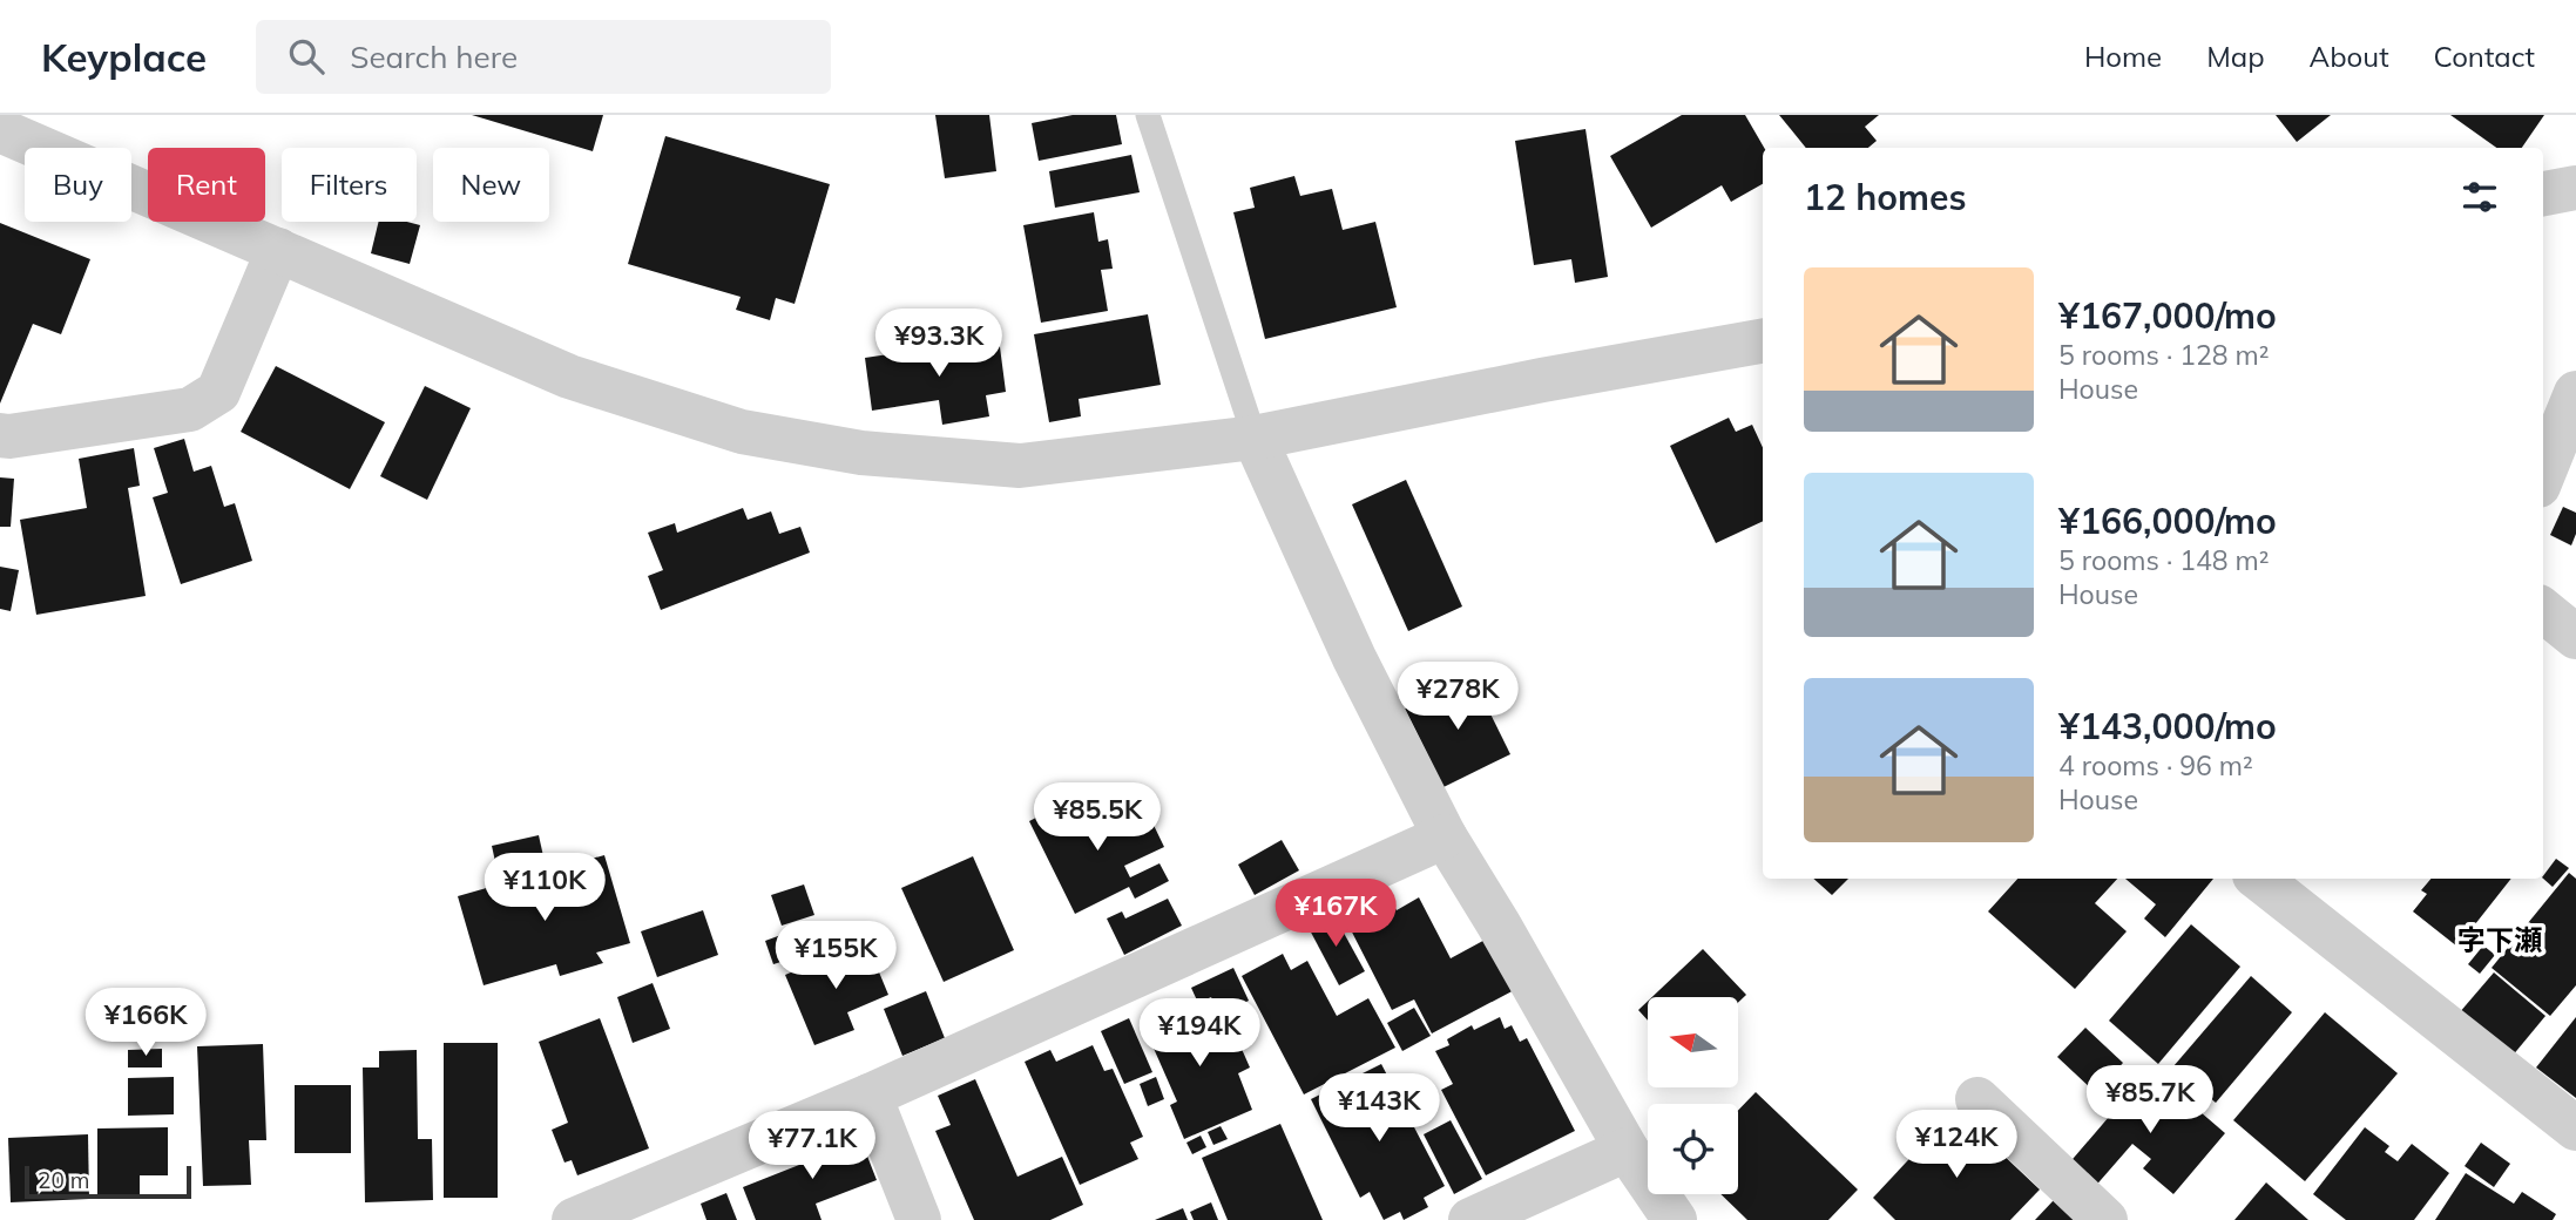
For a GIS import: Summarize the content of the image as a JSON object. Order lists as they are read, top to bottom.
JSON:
{
  "districts": ["字下瀬"],
  "scale_bar": "20 m",
  "north": "left",
  "page": {
    "header": "Keyplace",
    "search": "Search here",
    "nav": [
      "Home",
      "Map",
      "About",
      "Contact"
    ],
    "chip": [
      "Buy",
      "Rent",
      "Filters",
      "New"
    ],
    "heading": "12 homes",
    "list": [
      {
        "name": "¥167,000/mo",
        "note": "5 rooms · 128 m² · House"
      },
      {
        "name": "¥166,000/mo",
        "note": "5 rooms · 148 m² · House"
      },
      {
        "name": "¥143,000/mo",
        "note": "4 rooms · 96 m² · House"
      }
    ],
    "price": [
      "¥93.3K",
      "¥278K",
      "¥85.5K",
      "¥110K",
      "¥167K",
      "¥155K",
      "¥166K",
      "¥194K",
      "¥85.7K",
      "¥143K",
      "¥124K",
      "¥77.1K"
    ],
    "scale": "20 m"
  }
}
